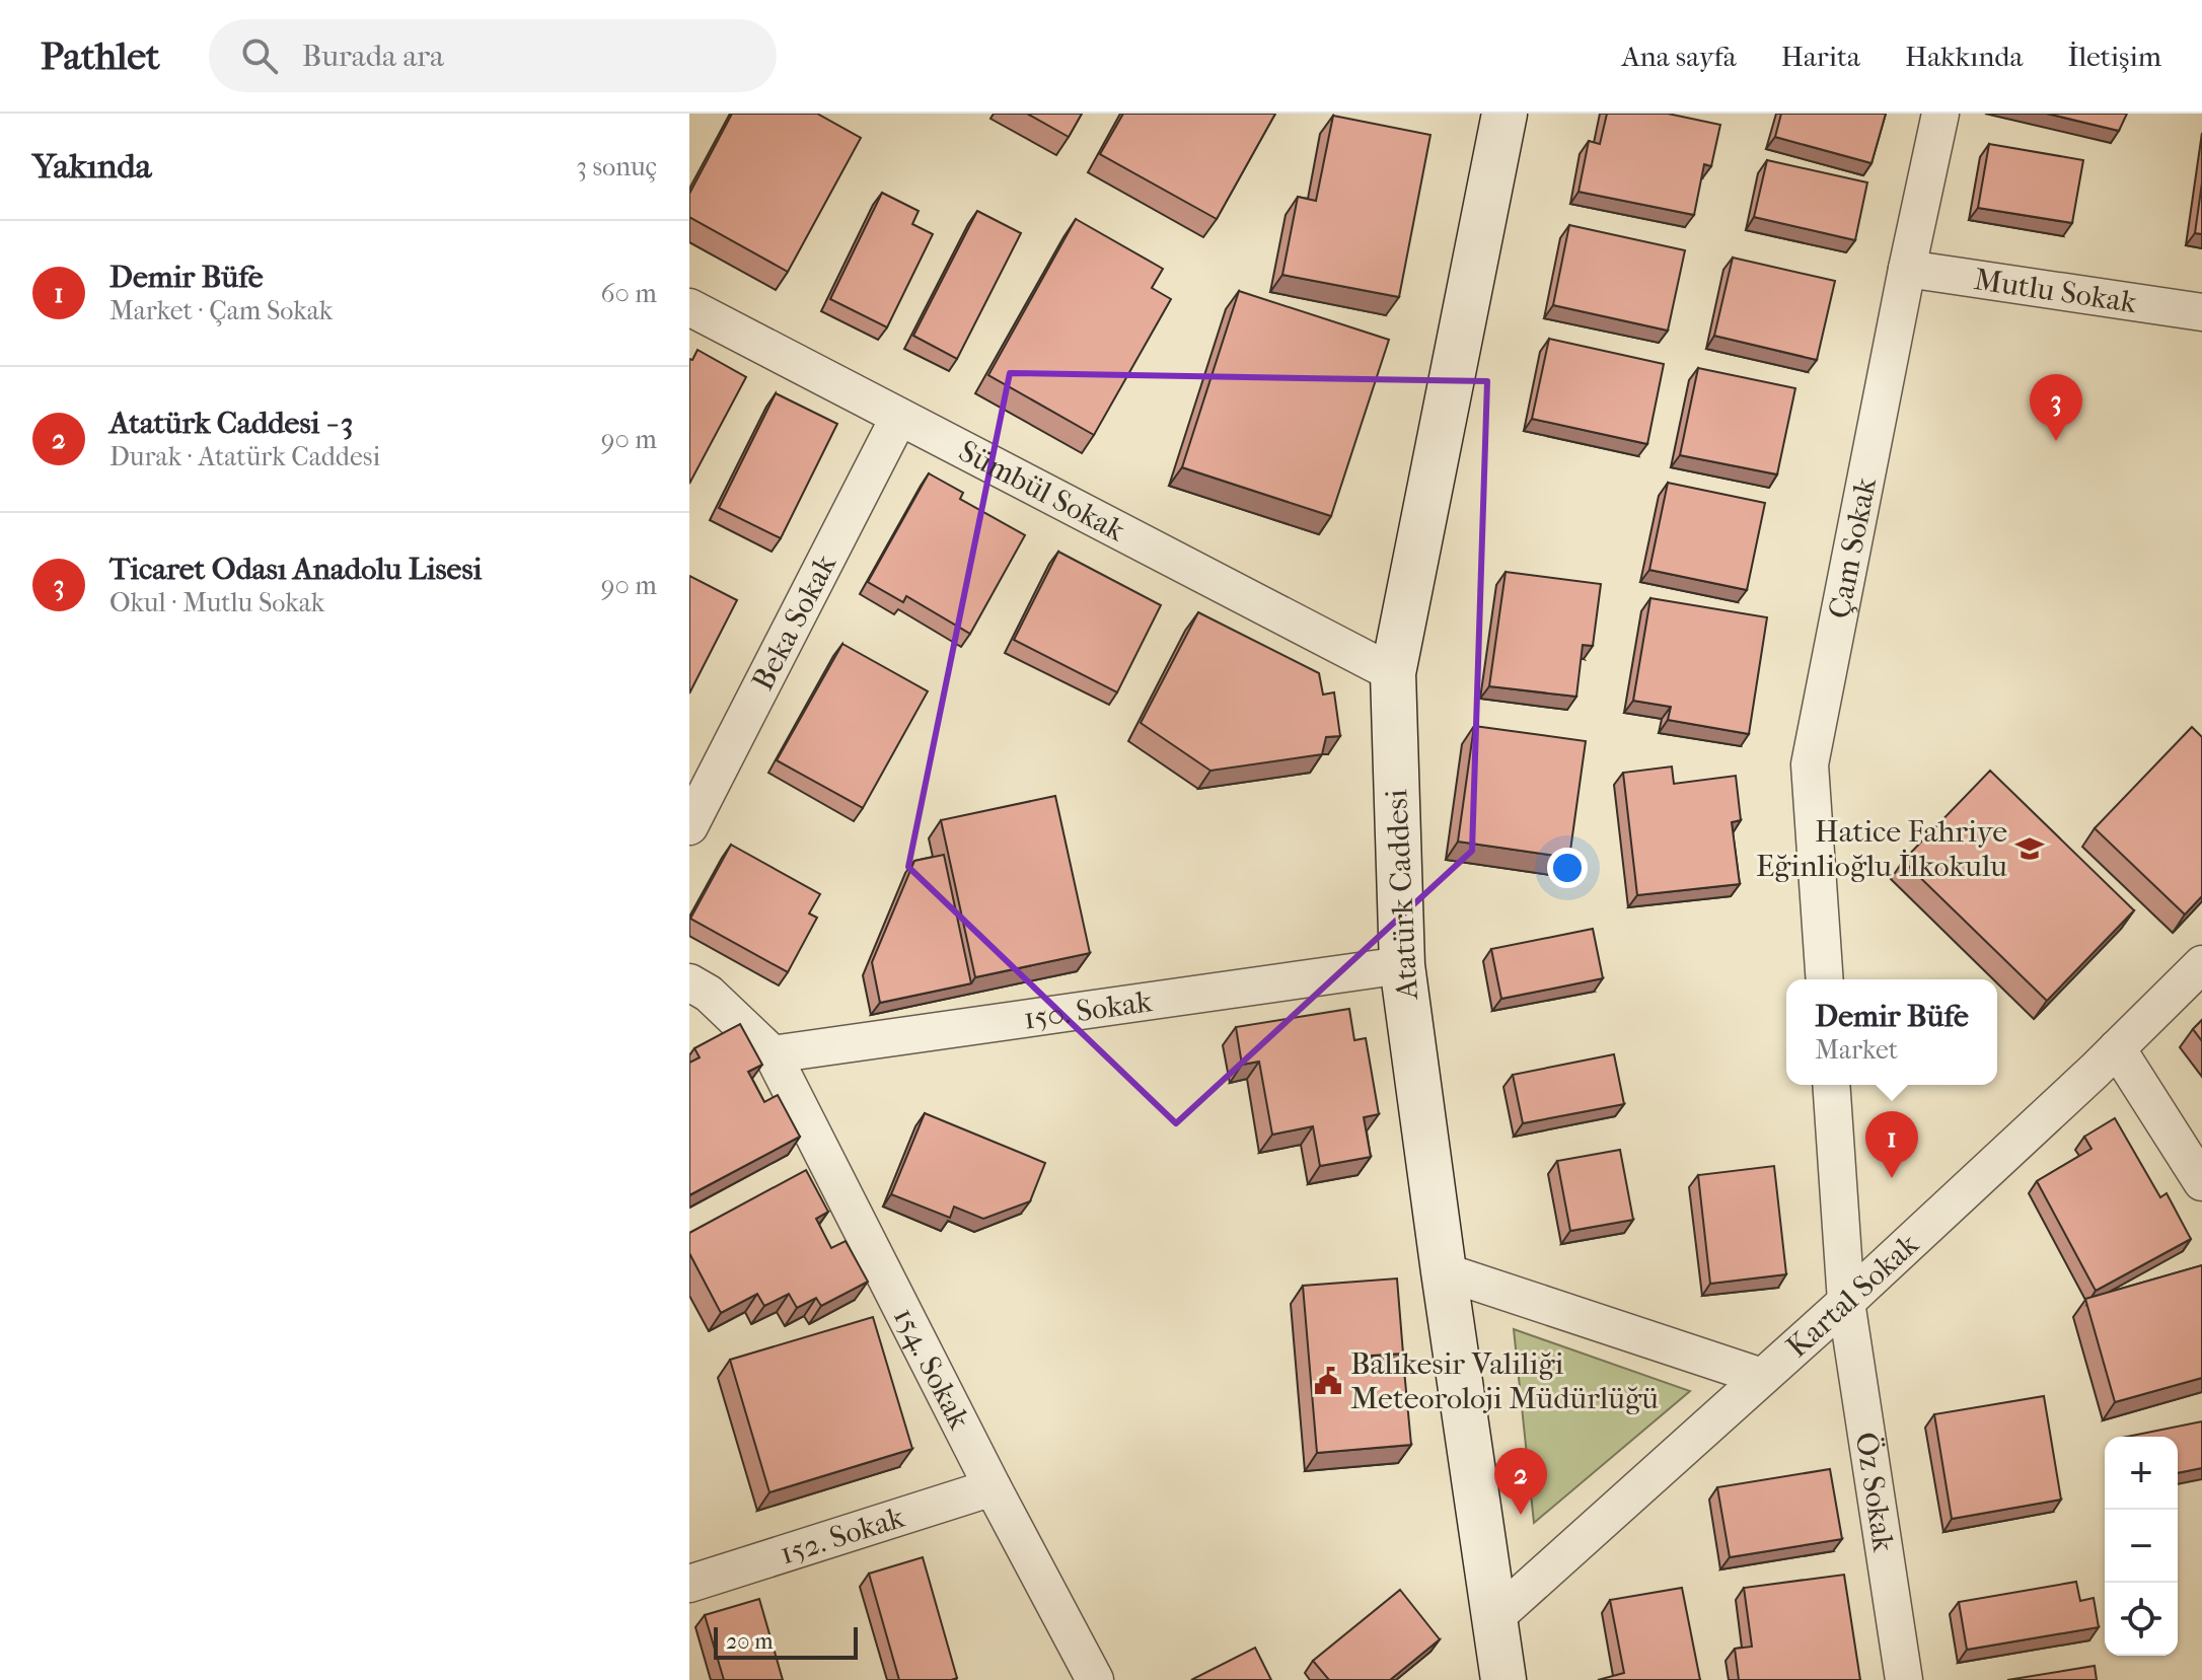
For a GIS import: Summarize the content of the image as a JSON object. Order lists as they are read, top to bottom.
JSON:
{
  "streets": {
    "main road": ["Atatürk Caddesi"],
    "street": [
      "Mutlu Sokak",
      "Sümbül Sokak",
      "Çam Sokak",
      "Beka Sokak",
      "150. Sokak",
      "Kartal Sokak",
      "154. Sokak",
      "Öz Sokak",
      "152. Sokak"
    ]
  },
  "crossings": [
    ["Mutlu Sokak", "Çam Sokak"],
    ["Sümbül Sokak", "Beka Sokak"],
    ["Sümbül Sokak", "Atatürk Caddesi"],
    ["Atatürk Caddesi", "150. Sokak"],
    ["Atatürk Caddesi", "Kartal Sokak"],
    ["150. Sokak", "154. Sokak"],
    ["Kartal Sokak", "Öz Sokak"],
    ["154. Sokak", "152. Sokak"]
  ],
  "places": {
    "school or university": ["Hatice Fahriye Eğinlioğlu İlkokulu"],
    "public building": ["Balıkesir Valiliği Meteoroloji Müdürlüğü"]
  },
  "scale_bar": "20 m",
  "page": {
    "header": "Pathlet",
    "search": "Burada ara",
    "nav": [
      "Ana sayfa",
      "Harita",
      "Hakkında",
      "İletişim"
    ],
    "heading": ["Yakında", "3 sonuç"],
    "list": [
      {
        "mark": "1",
        "name": "Demir Büfe",
        "note": "Market · Çam Sokak",
        "value": "60 m"
      },
      {
        "mark": "2",
        "name": "Atatürk Caddesi - 3",
        "note": "Durak · Atatürk Caddesi",
        "value": "90 m"
      },
      {
        "mark": "3",
        "name": "Ticaret Odası Anadolu Lisesi",
        "note": "Okul · Mutlu Sokak",
        "value": "90 m"
      }
    ],
    "pins": ["3", "1", "2"],
    "popup": ["Demir Büfe", "Market"],
    "map_buttons": ["+", "−"],
    "scale": "20 m"
  }
}
